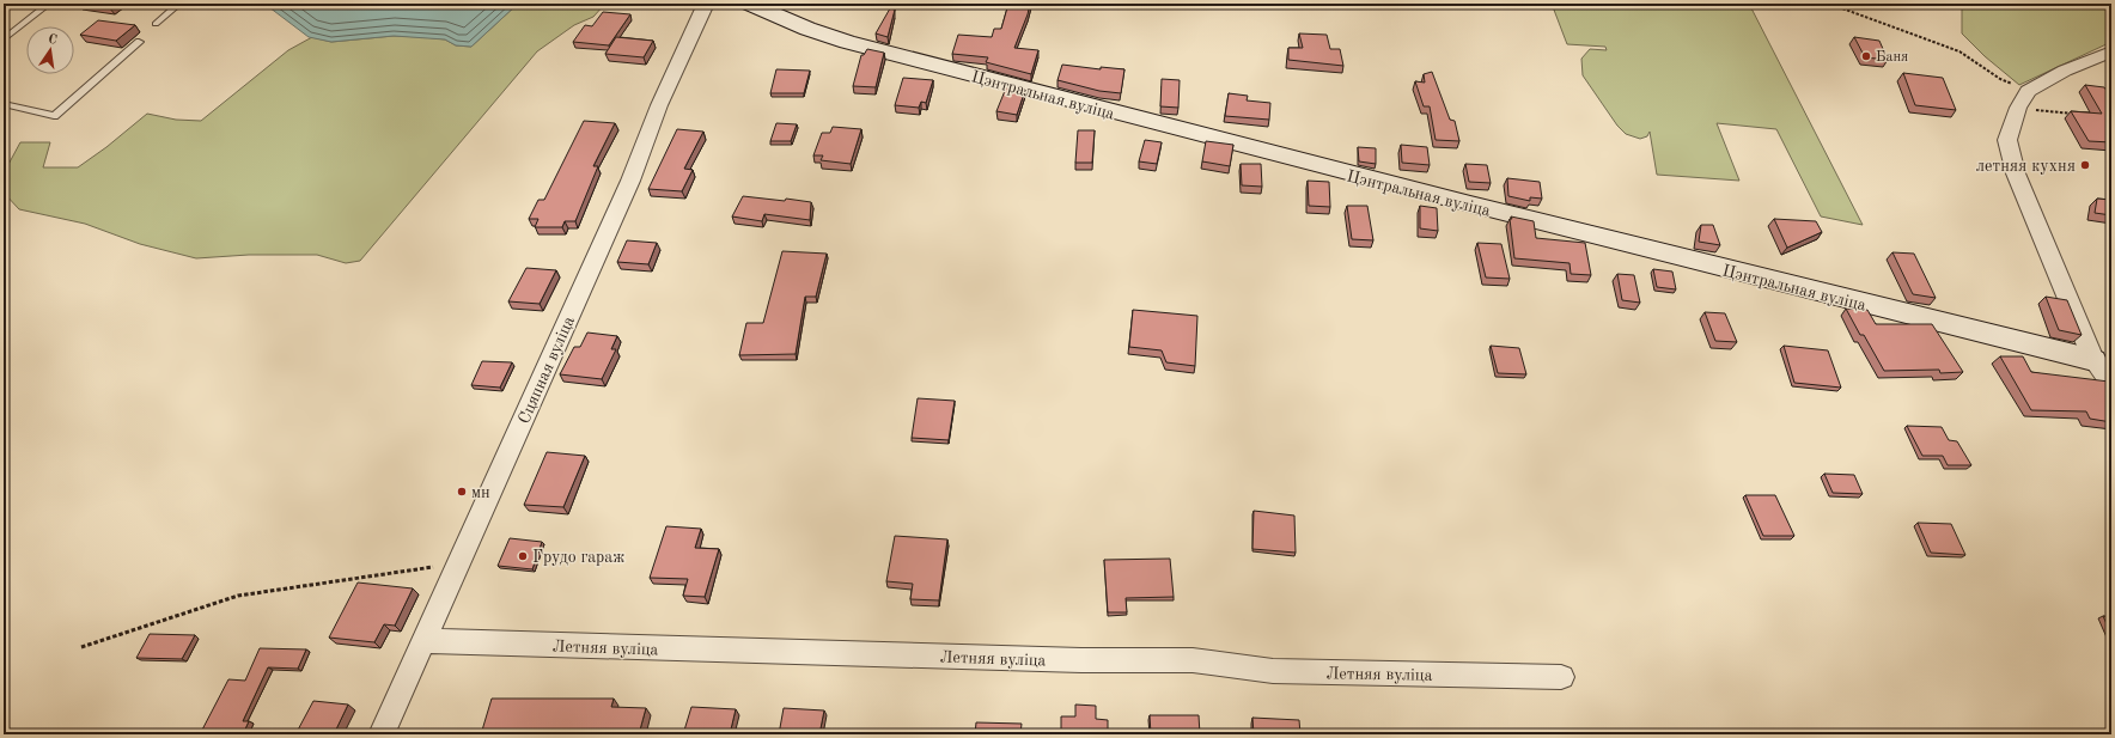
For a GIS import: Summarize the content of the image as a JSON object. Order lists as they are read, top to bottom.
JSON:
{
  "streets": {
    "street": ["Цэнтральная вуліца", "Сцяпная вуліца", "Летняя вуліца"]
  },
  "crossings": [
    ["Сцяпная вуліца", "Летняя вуліца"]
  ],
  "places": [
    "Баня",
    "летняя кухня",
    "мн",
    "Грудо гараж"
  ],
  "north": "top"
}
